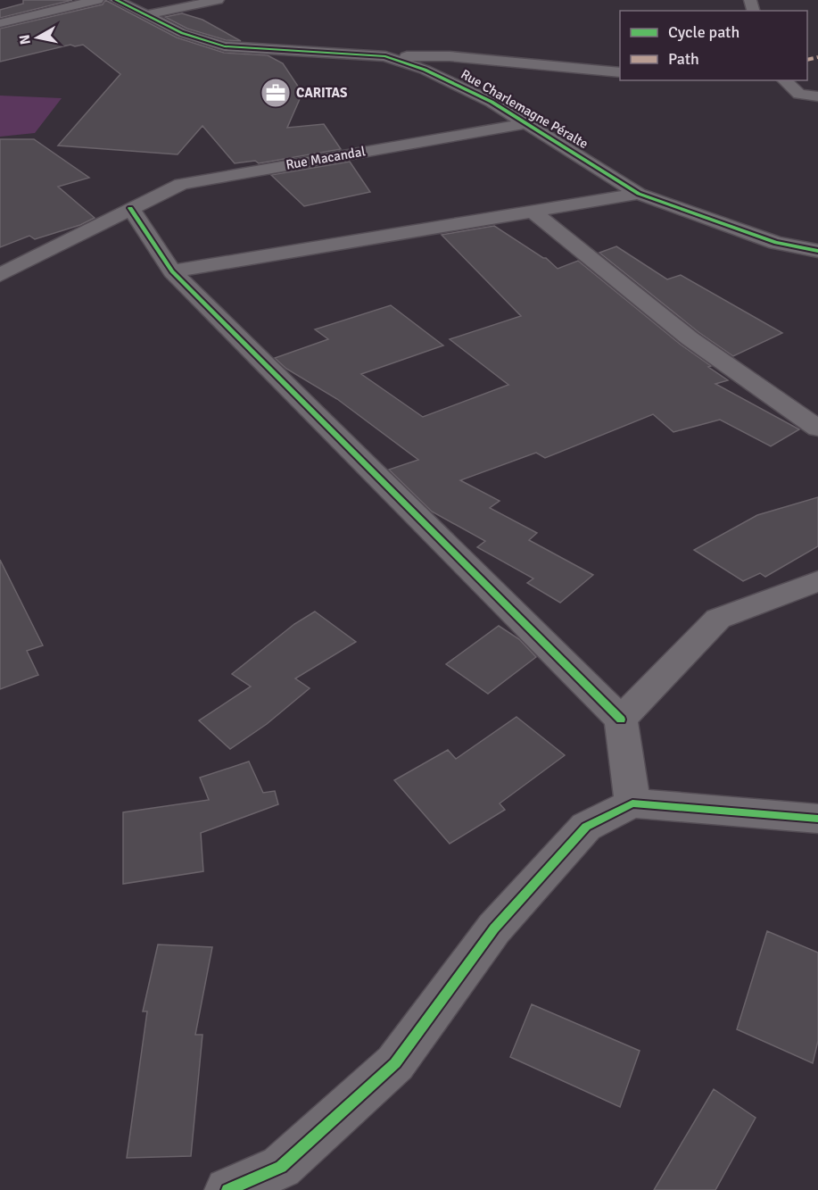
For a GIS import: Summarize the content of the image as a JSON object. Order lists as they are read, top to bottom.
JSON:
{
  "streets": {
    "street": ["Rue Charlemagne Péralte", "Rue Macandal"]
  },
  "crossings": [
    ["Rue Charlemagne Péralte", "Rue Macandal"]
  ],
  "places": {
    "office": ["CARITAS"]
  },
  "legend": ["Cycle path", "Path"],
  "north": "left"
}
